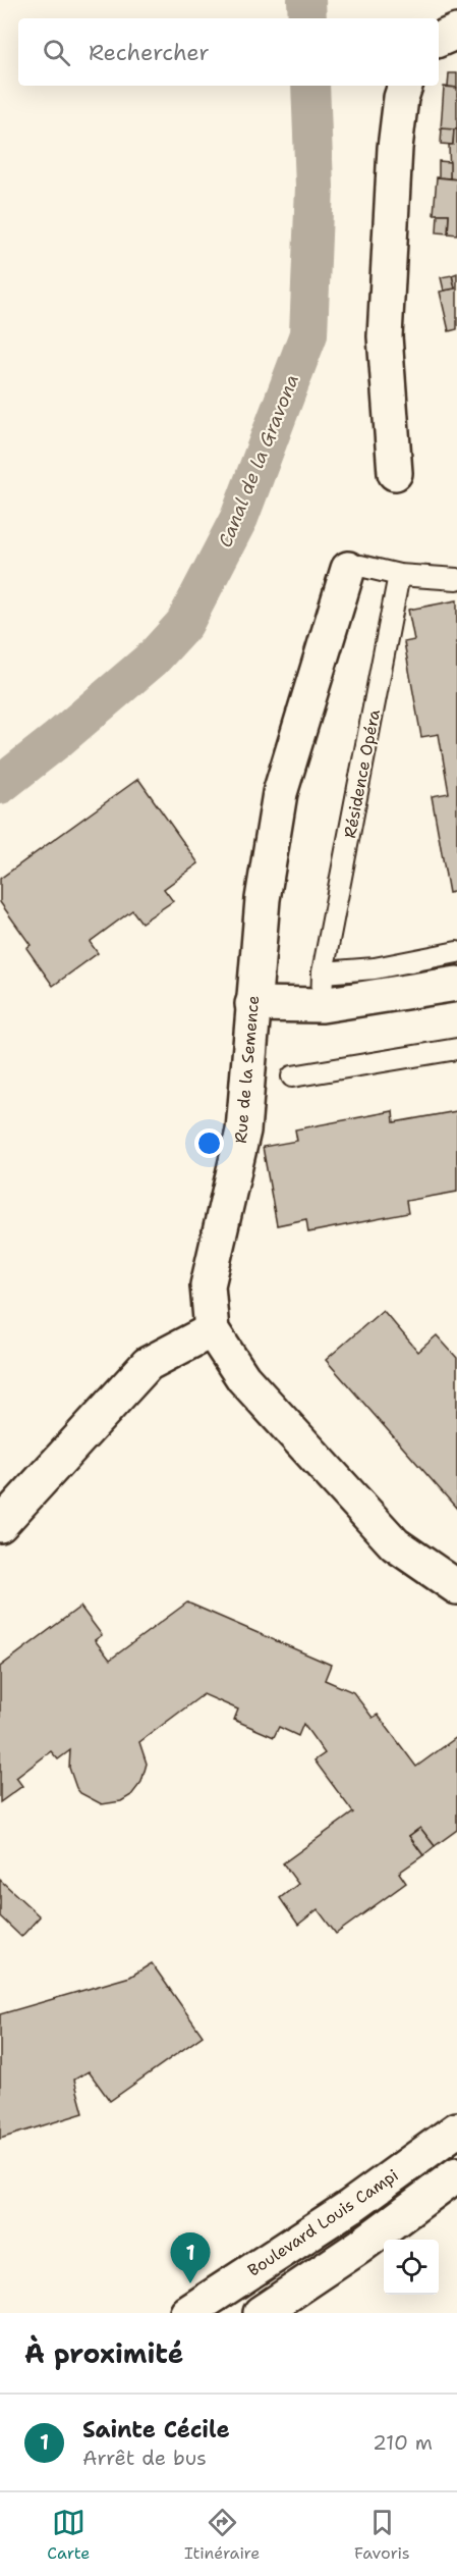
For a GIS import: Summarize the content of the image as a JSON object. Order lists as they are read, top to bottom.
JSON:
{
  "streets": {
    "street": ["Rue de la Semence", "Boulevard Louis Campi"],
    "lane": ["Résidence Opéra"]
  },
  "water": ["Canal de la Gravona"],
  "page": {
    "search": "Rechercher",
    "pins": "1",
    "heading": "À proximité",
    "list": [
      {
        "mark": "1",
        "name": "Sainte Cécile",
        "note": "Arrêt de bus",
        "value": "210 m"
      }
    ],
    "nav": ["Carte", "Itinéraire", "Favoris"]
  }
}
